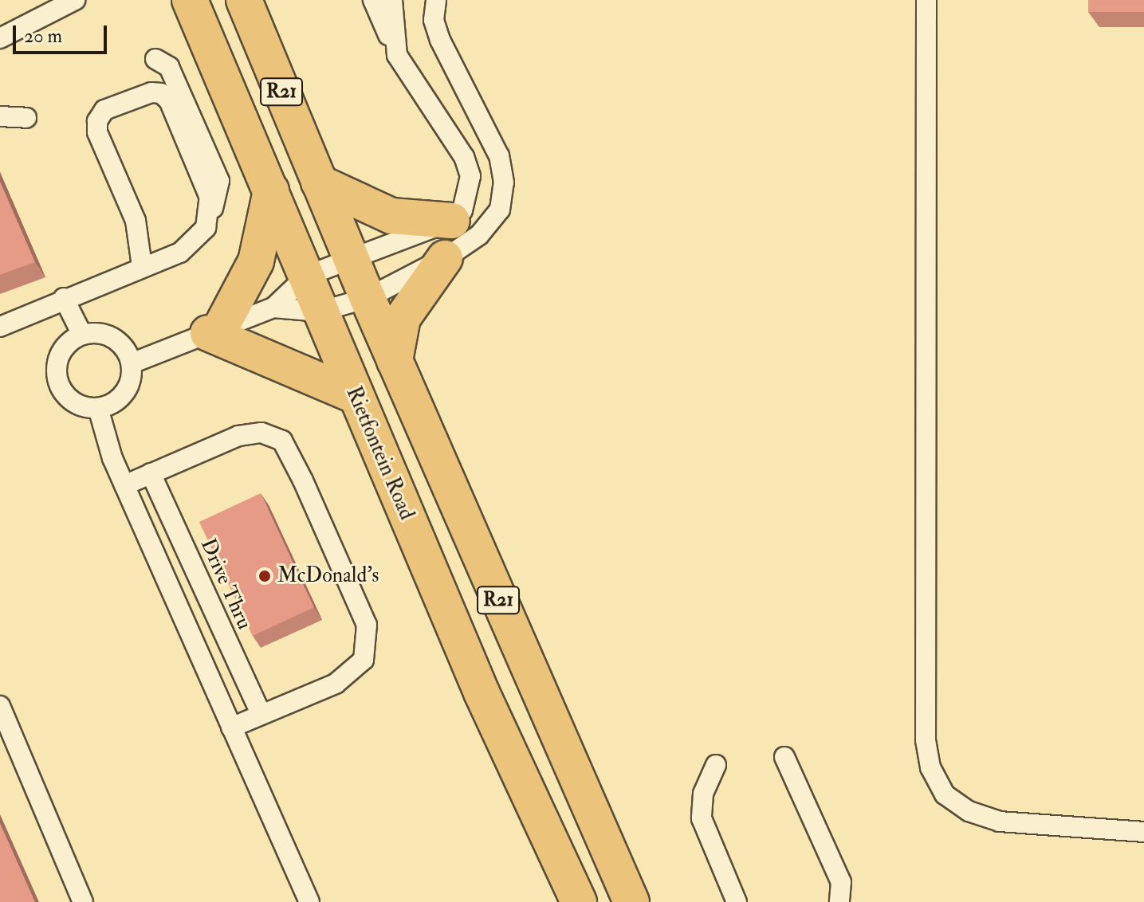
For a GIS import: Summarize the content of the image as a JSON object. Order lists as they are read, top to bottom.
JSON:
{
  "streets": {
    "main road": ["R21", "Rietfontein Road"],
    "lane": ["Drive Thru"]
  },
  "places": ["McDonald's"],
  "scale_bar": "20 m"
}
